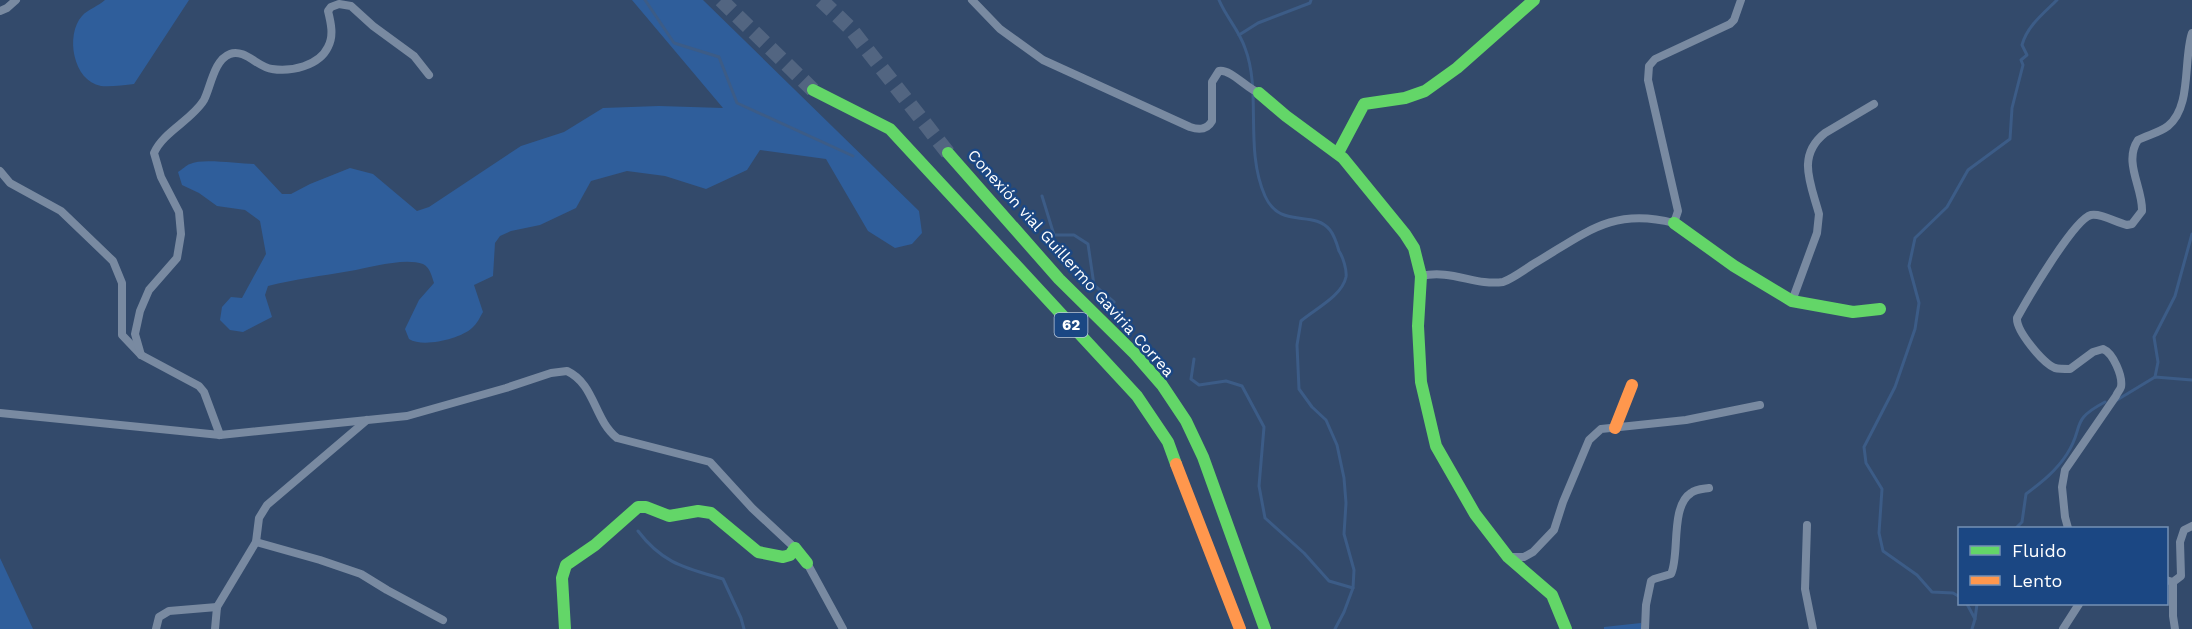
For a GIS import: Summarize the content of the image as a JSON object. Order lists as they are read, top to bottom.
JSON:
{
  "streets": {
    "main road": ["Conexión vial Guillermo Gaviria Correa", "62"]
  },
  "legend": ["Fluido", "Lento"]
}
